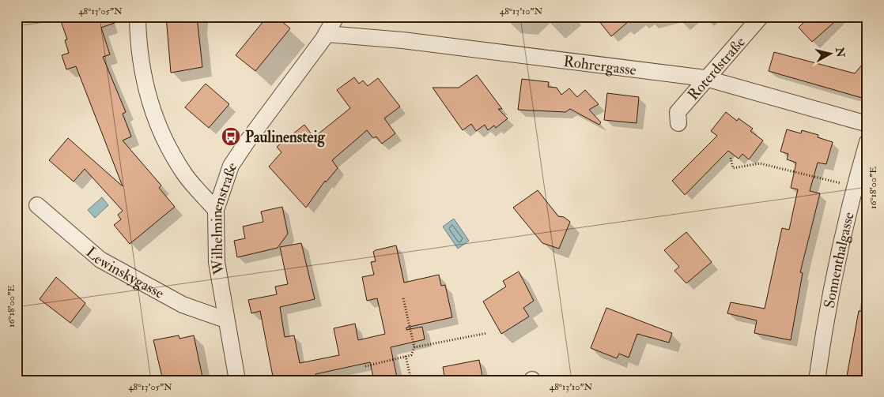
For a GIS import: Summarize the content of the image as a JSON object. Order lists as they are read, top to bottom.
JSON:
{
  "streets": {
    "street": [
      "Rohrergasse",
      "Roterdstraße",
      "Wilhelminenstraße",
      "Sonnenthalgasse",
      "Lewinskygasse"
    ]
  },
  "crossings": [
    ["Rohrergasse", "Roterdstraße"],
    ["Rohrergasse", "Wilhelminenstraße"],
    ["Wilhelminenstraße", "Lewinskygasse"]
  ],
  "places": {
    "bus stop": ["Paulinensteig"]
  },
  "north": "right",
  "coordinates": ["48°13'05\"N", "48°13'10\"N", "16°18'00\"E"]
}
